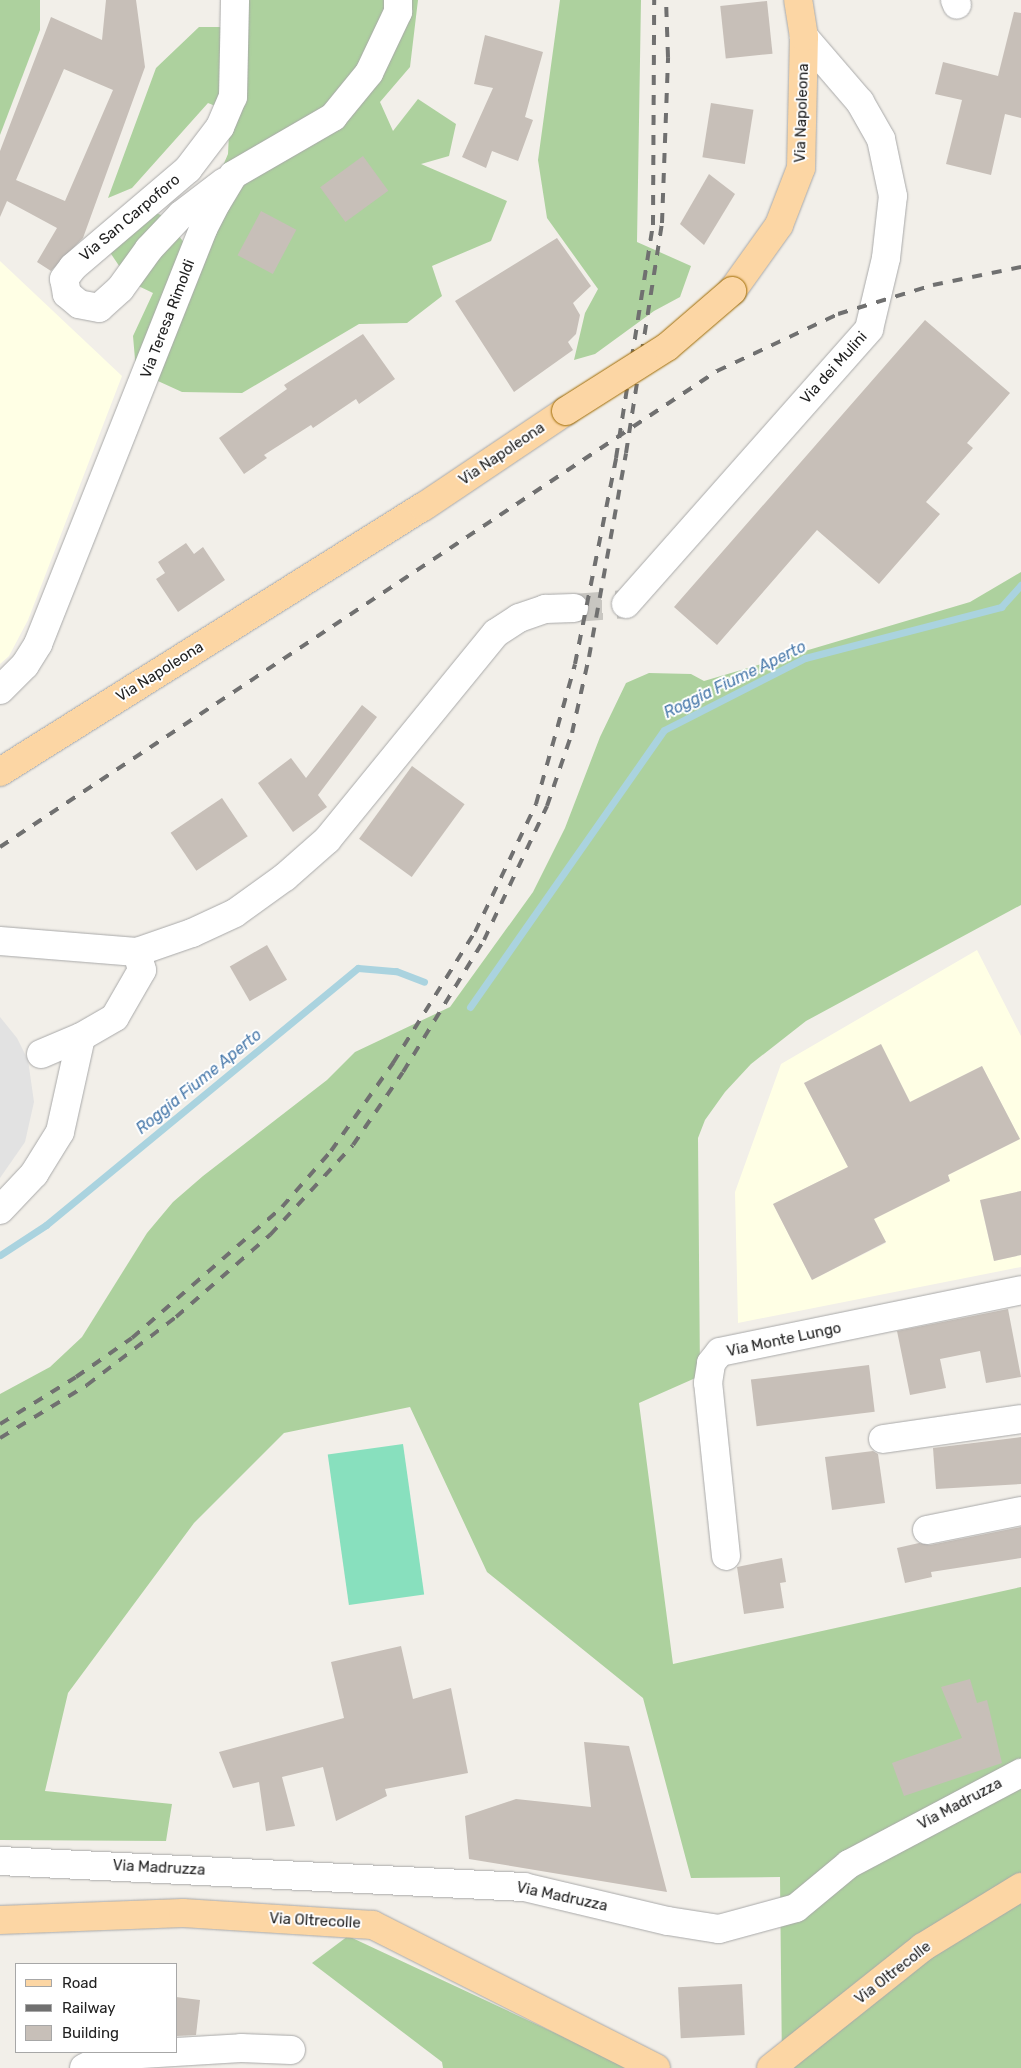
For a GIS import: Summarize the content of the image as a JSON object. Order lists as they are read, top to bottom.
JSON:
{
  "streets": {
    "main road": ["Via Napoleona", "Via Oltrecolle"],
    "street": [
      "Via San Carpoforo",
      "Via Teresa Rimoldi",
      "Via dei Mulini",
      "Via Monte Lungo",
      "Via Madruzza"
    ]
  },
  "crossings": [
    ["Via Napoleona", "Via dei Mulini"],
    ["Via San Carpoforo", "Via Teresa Rimoldi"]
  ],
  "water": ["Roggia Fiume Aperto"],
  "legend": ["Road", "Railway", "Building"]
}
